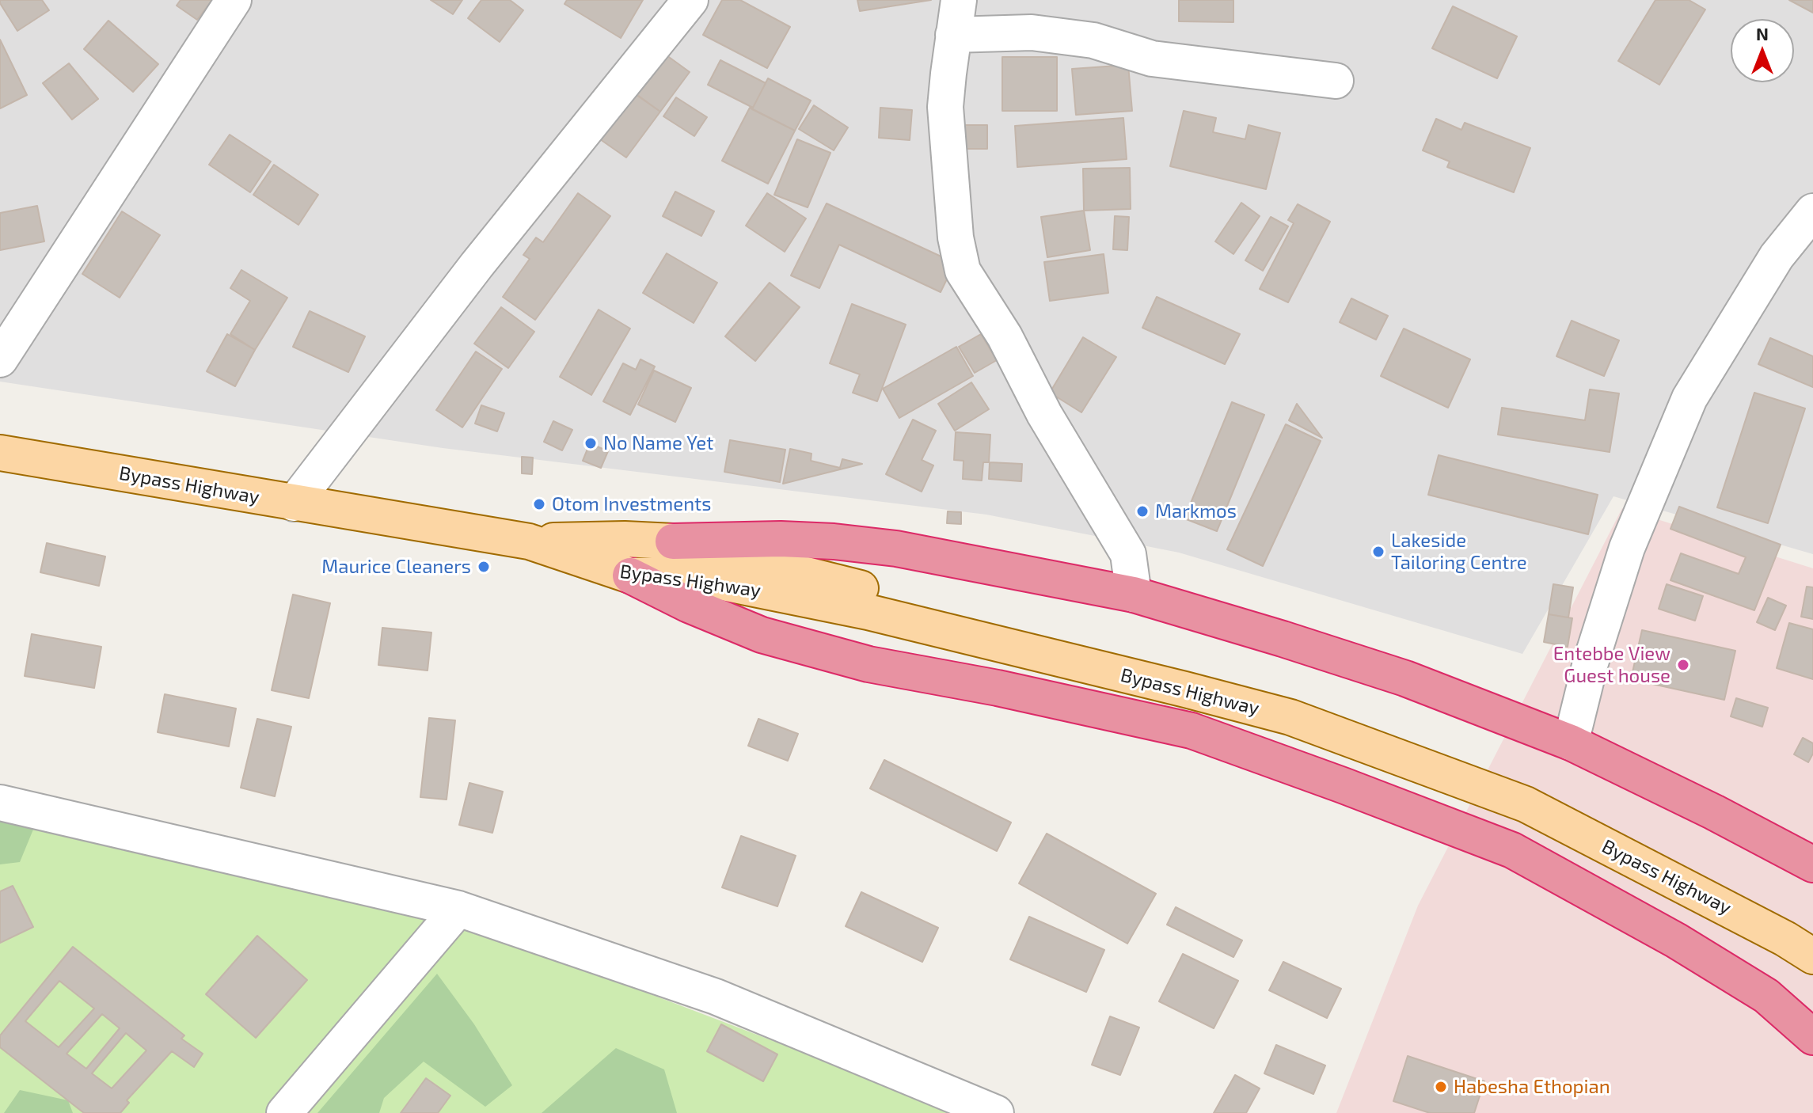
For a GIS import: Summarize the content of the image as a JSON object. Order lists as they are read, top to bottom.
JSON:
{
  "streets": {
    "main road": ["Bypass Highway"]
  },
  "places": [
    "No Name Yet",
    "Otom Investments",
    "Markmos",
    "Lakeside Tailoring Centre",
    "Maurice Cleaners",
    "Entebbe View Guest house",
    "Habesha Ethopian"
  ],
  "north": "top"
}
